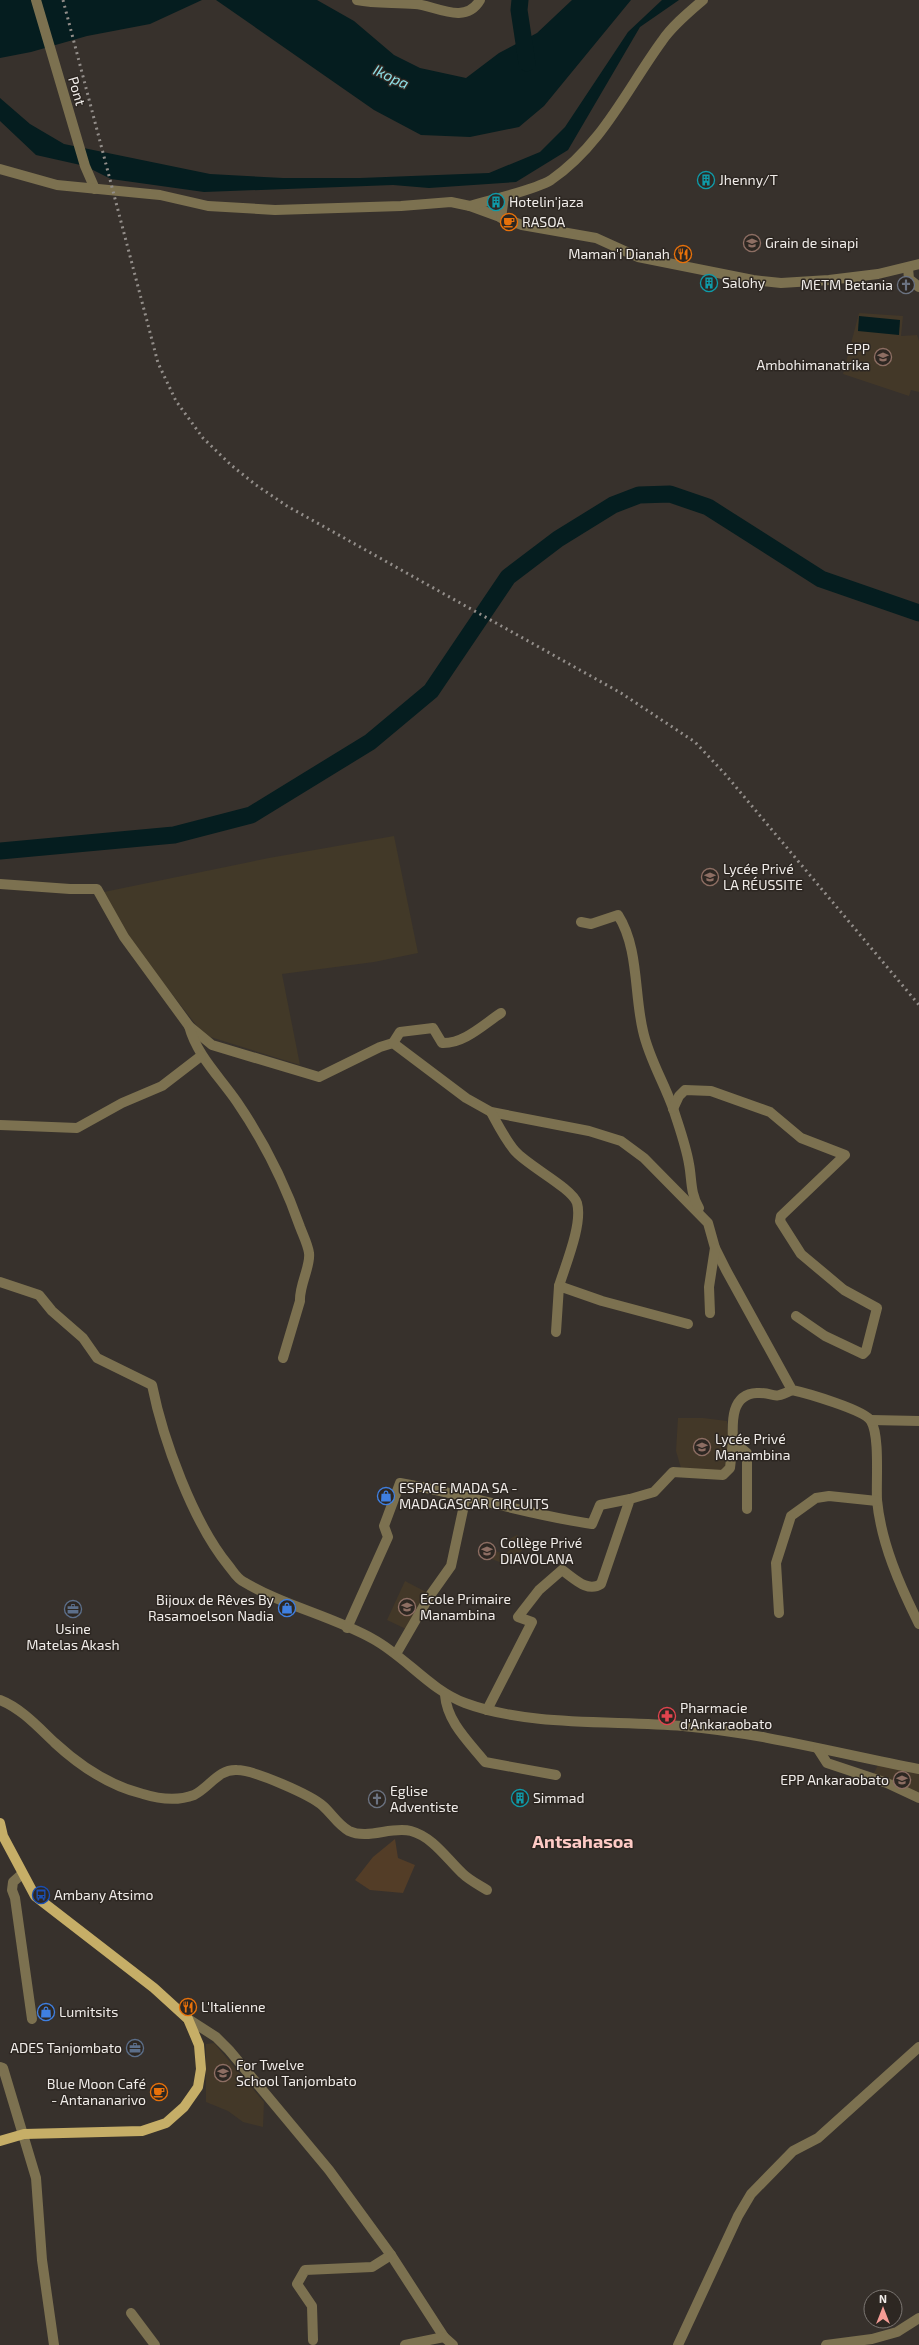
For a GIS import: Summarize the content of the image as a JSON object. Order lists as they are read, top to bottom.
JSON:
{
  "streets": {
    "street": ["Pont"]
  },
  "districts": ["Antsahasoa"],
  "water": ["Ikopa"],
  "places": {
    "building": [
      "Jhenny/T",
      "Hotelin'jaza",
      "Salohy",
      "Simmad"
    ],
    "cafe": ["RASOA", "Blue Moon Café - Antananarivo"],
    "school or university": [
      "Grain de sinapi",
      "EPP Ambohimanatrika",
      "Lycée Privé LA RÉUSSITE",
      "Lycée Privé Manambina",
      "Collège Privé DIAVOLANA",
      "Ecole Primaire Manambina",
      "EPP Ankaraobato",
      "For Twelve School Tanjombato"
    ],
    "restaurant": ["Maman'i Dianah", "L'Italienne"],
    "church": ["METM Betania", "Eglise Adventiste"],
    "shop": ["ESPACE MADA SA - MADAGASCAR CIRCUITS", "Bijoux de Rêves By Rasamoelson Nadia", "Lumitsits"],
    "office": ["Usine Matelas Akash", "ADES Tanjombato"],
    "pharmacy": ["Pharmacie d'Ankaraobato"],
    "bus stop": ["Ambany Atsimo"]
  },
  "north": "top"
}
